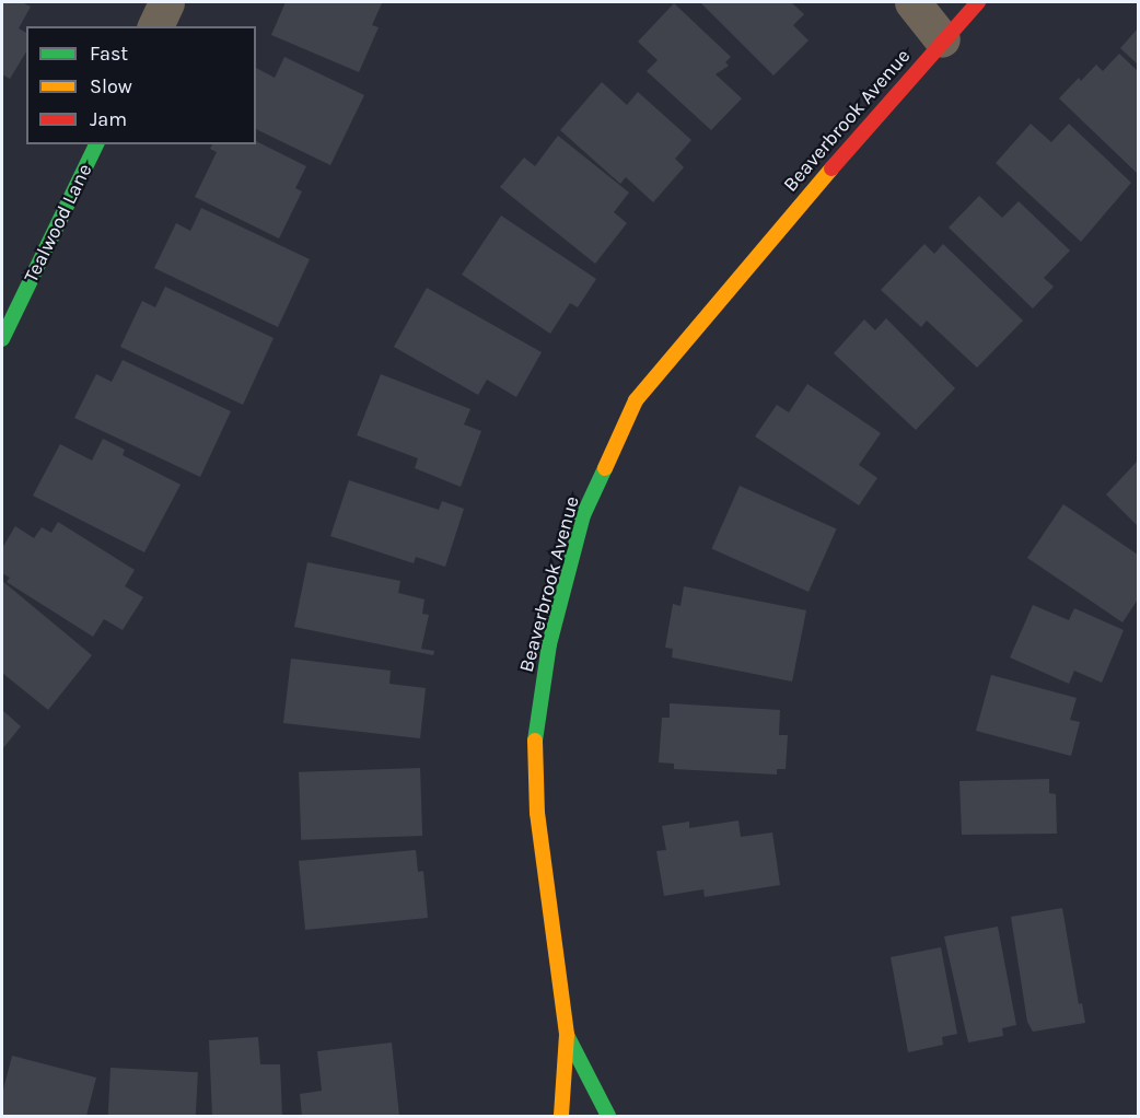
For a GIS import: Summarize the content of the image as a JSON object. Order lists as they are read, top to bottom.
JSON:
{
  "streets": {
    "street": ["Beaverbrook Avenue", "Tealwood Lane"]
  },
  "legend": ["Fast", "Slow", "Jam"]
}
